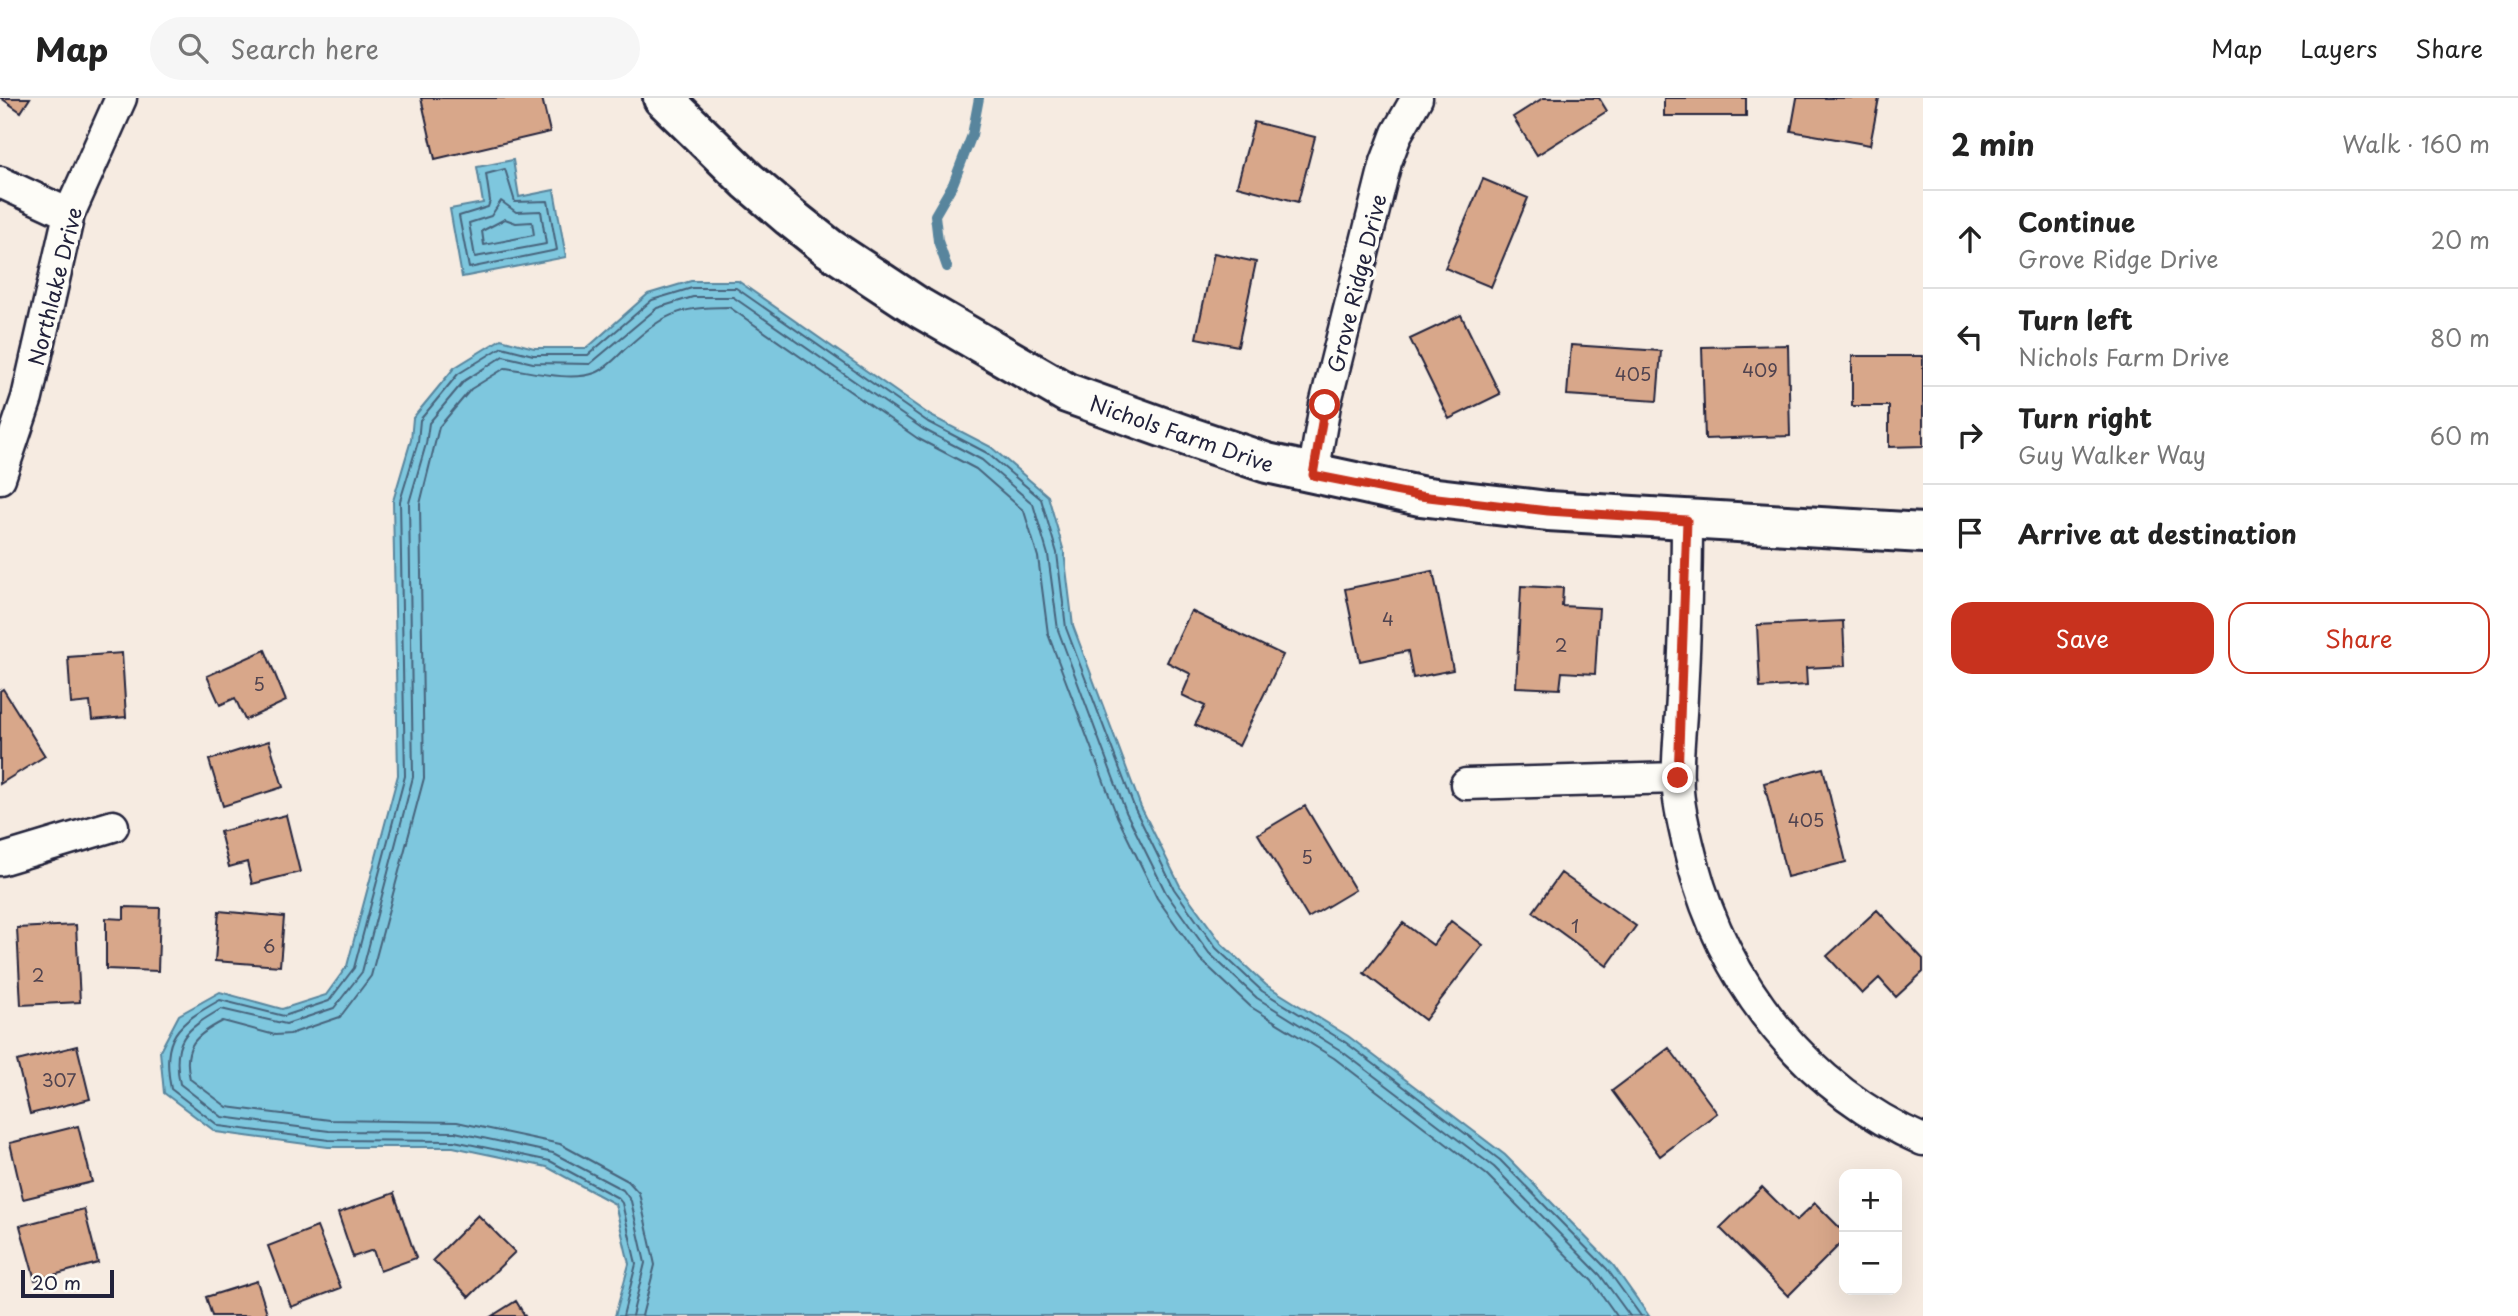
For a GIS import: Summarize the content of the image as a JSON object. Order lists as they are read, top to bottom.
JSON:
{
  "streets": {
    "street": ["Grove Ridge Drive", "Northlake Drive", "Nichols Farm Drive"]
  },
  "crossings": [
    ["Grove Ridge Drive", "Nichols Farm Drive"]
  ],
  "house_numbers": [
    "409",
    "405",
    "4",
    "2",
    "5",
    "405",
    "5",
    "1",
    "6",
    "2",
    "307"
  ],
  "scale_bar": "20 m",
  "page": {
    "header": "Map",
    "search": "Search here",
    "nav": ["Map", "Layers", "Share"],
    "heading": ["2 min", "Walk · 160 m"],
    "list": [
      ["Continue", "Grove Ridge Drive", "20 m"],
      ["Turn left", "Nichols Farm Drive", "80 m"],
      ["Turn right", "Guy Walker Way", "60 m"],
      "Arrive at destination"
    ],
    "buttons": ["Save", "Share"],
    "map_buttons": ["+", "−"],
    "scale": "20 m"
  }
}
